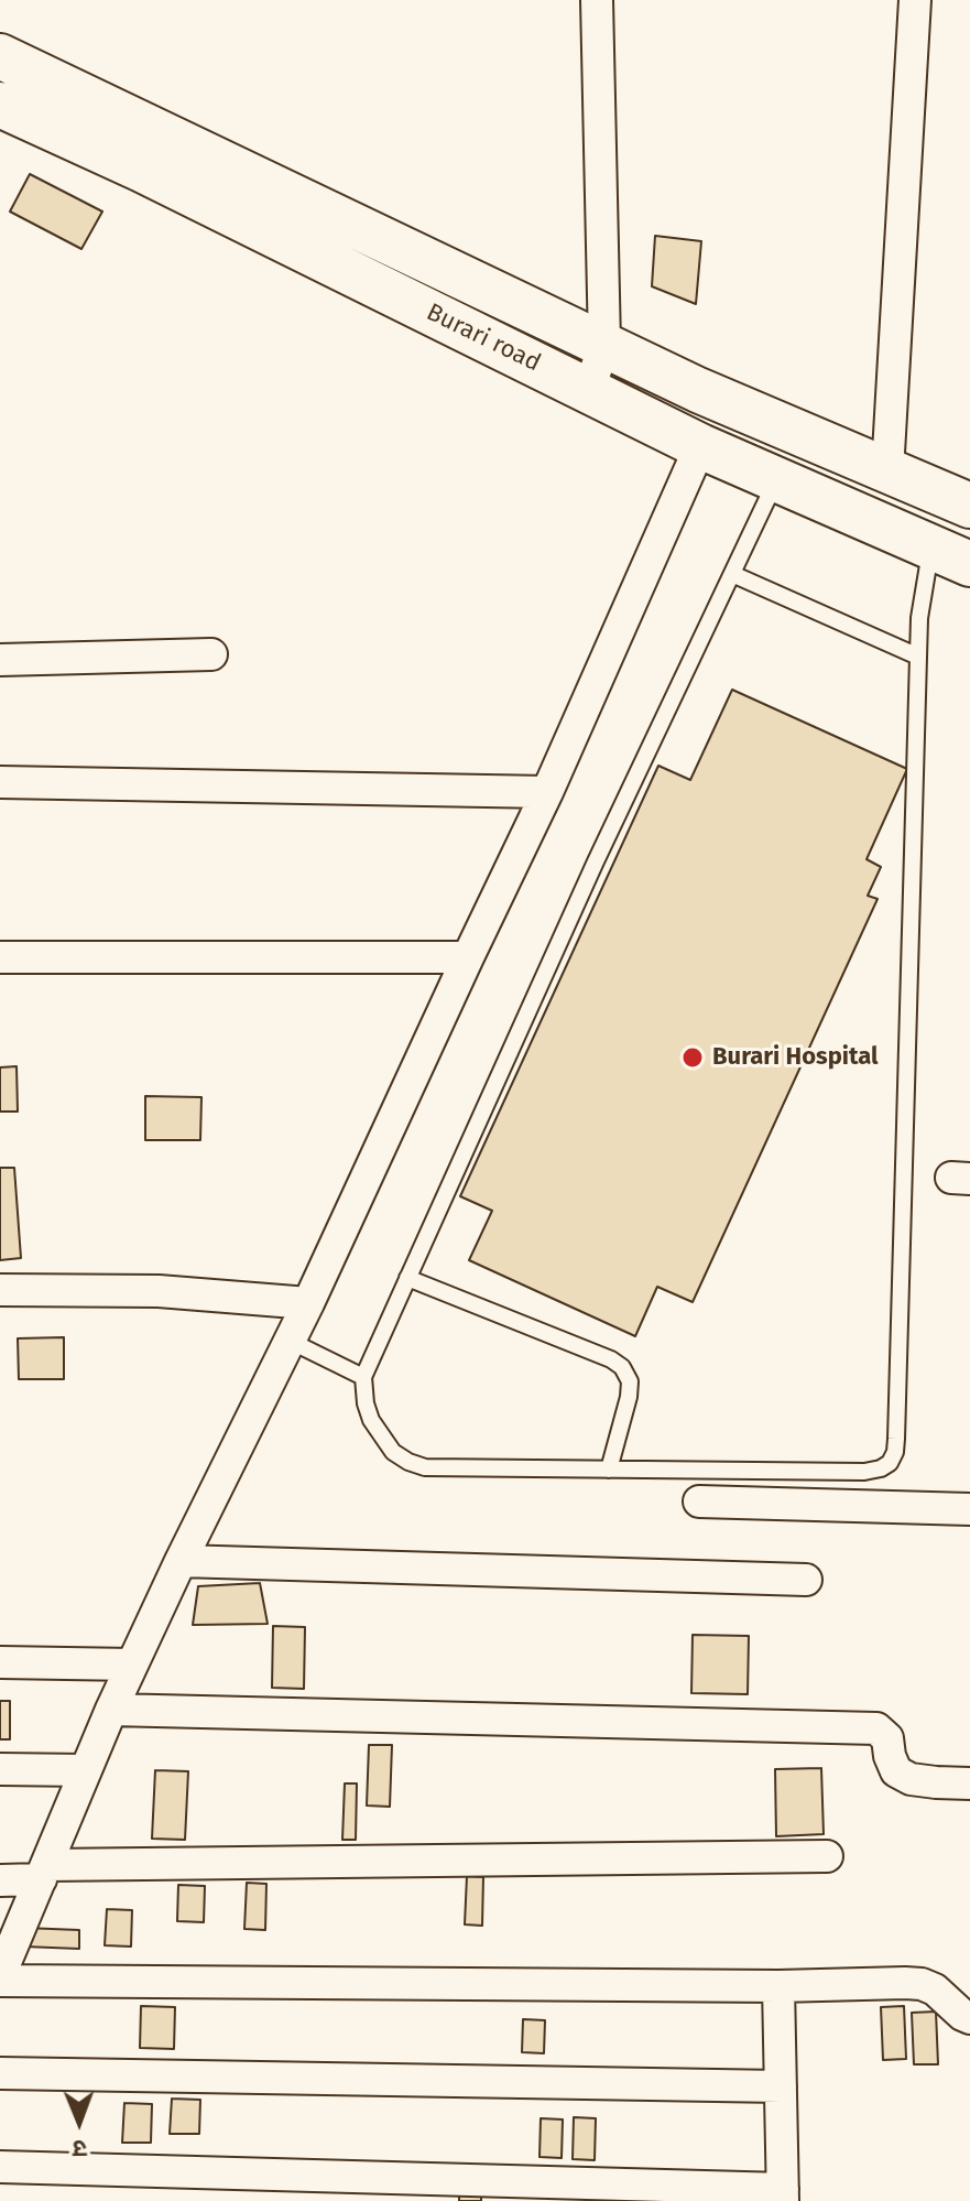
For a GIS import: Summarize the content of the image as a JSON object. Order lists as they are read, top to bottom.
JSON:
{
  "streets": {
    "main road": ["Burari road"]
  },
  "places": ["Burari Hospital"],
  "north": "bottom"
}
